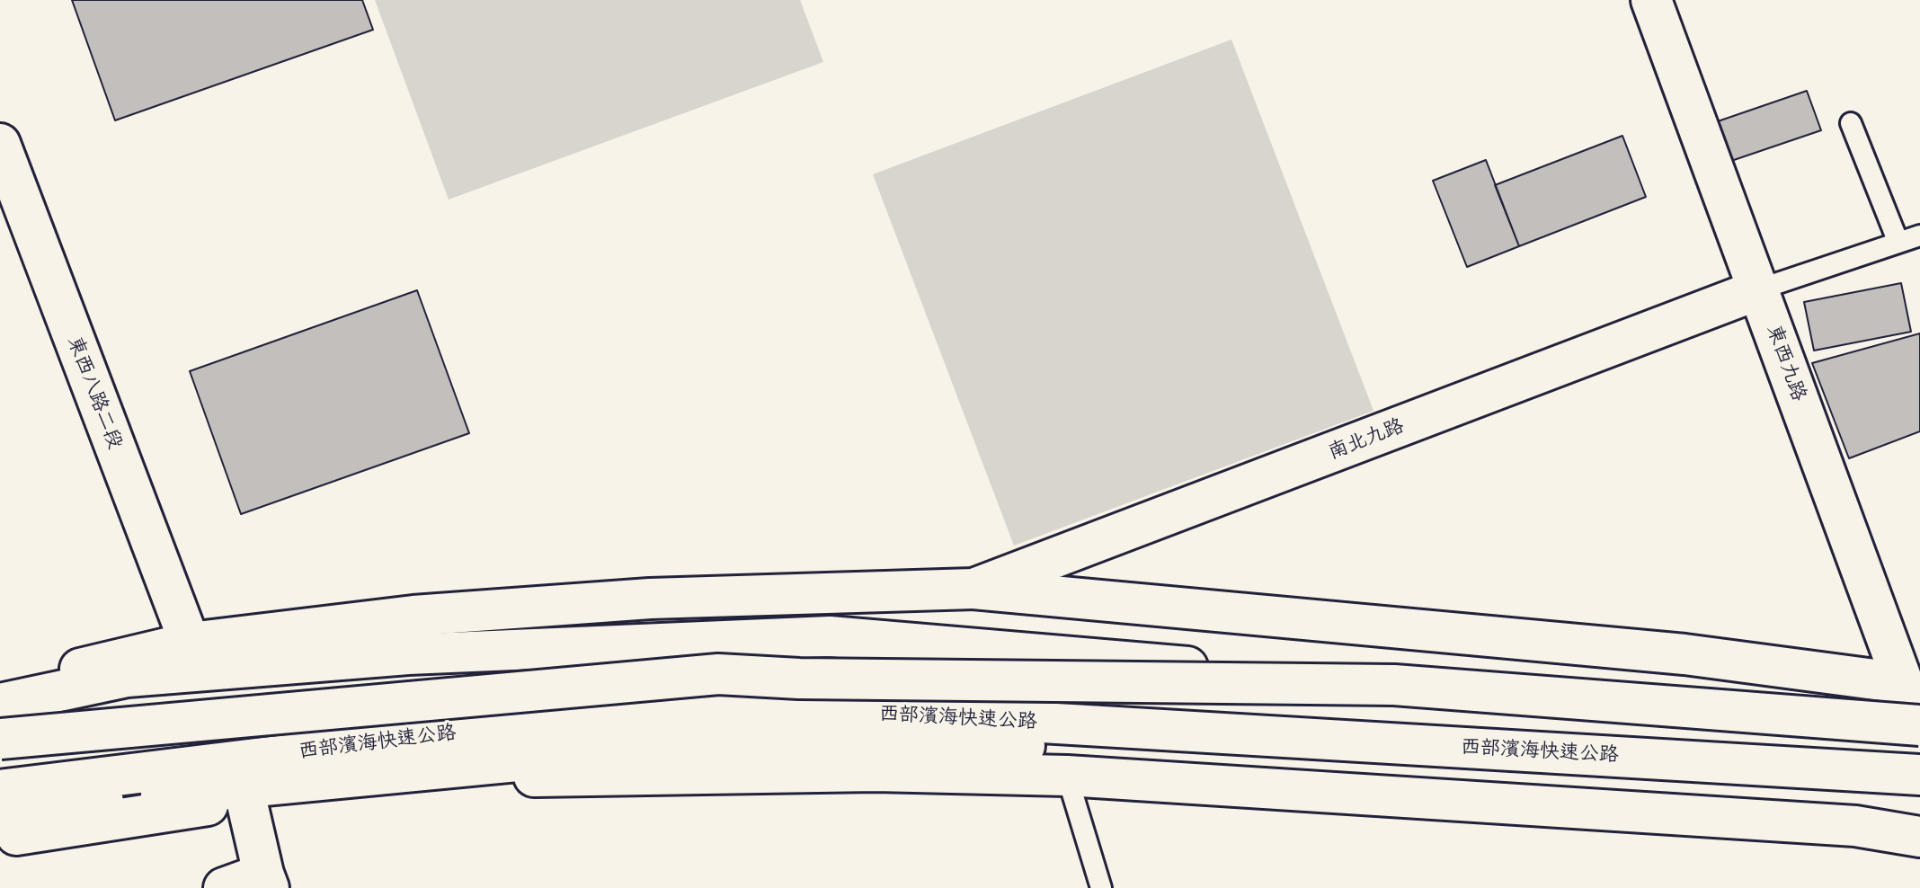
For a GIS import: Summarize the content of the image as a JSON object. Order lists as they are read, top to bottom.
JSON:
{
  "streets": {
    "main road": [
      "東西九路",
      "東西八路二段",
      "南北九路",
      "西部濱海快速公路"
    ]
  },
  "crossings": [
    ["東西九路", "南北九路"],
    ["東西九路", "西部濱海快速公路"]
  ]
}
